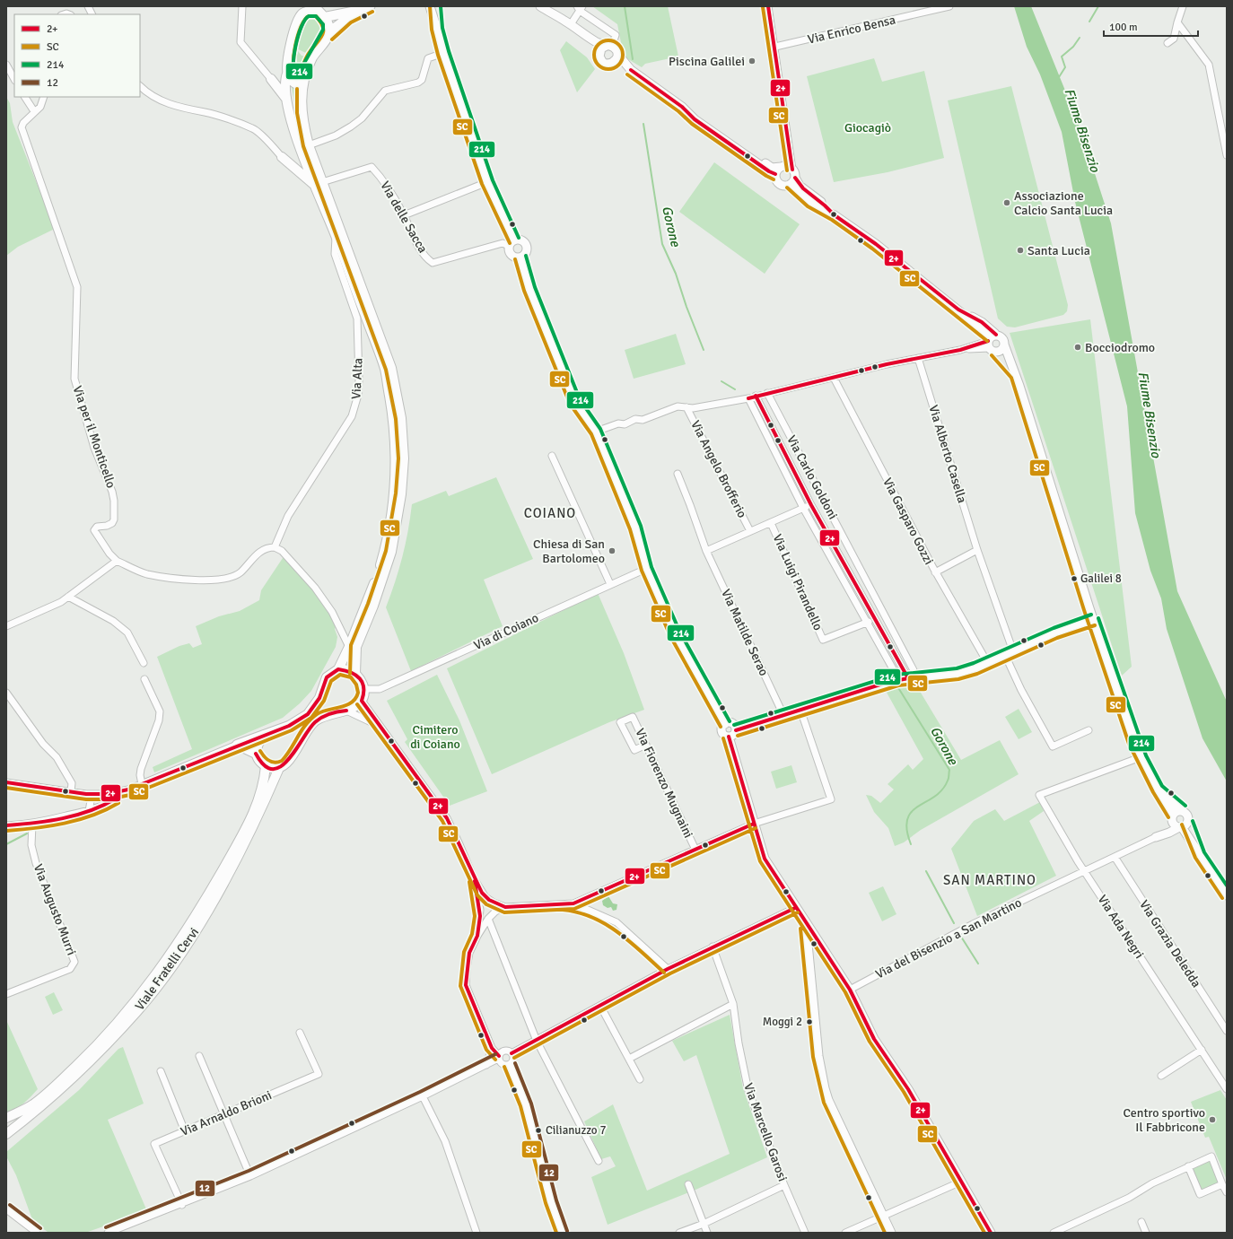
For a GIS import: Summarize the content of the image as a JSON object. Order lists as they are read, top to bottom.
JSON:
{
  "streets": {
    "main road": ["Viale Fratelli Cervi"],
    "street": [
      "Via Enrico Bensa",
      "Via delle Sacca",
      "Via Alta",
      "Via per il Monticello",
      "Via Alberto Casella",
      "Via Angelo Brofferio",
      "Via Carlo Goldoni",
      "Via Gasparo Gozzi",
      "Via Luigi Pirandello",
      "Via di Coiano",
      "Via Matilde Serao",
      "Via Fiorenzo Mugnaini",
      "Via Augusto Murri",
      "Via Ada Negri",
      "Via del Bisenzio a San Martino",
      "Via Grazia Deledda",
      "Via Arnaldo Brioni",
      "Via Marcello Garosi"
    ]
  },
  "crossings": [
    ["Via Carlo Goldoni", "Via Luigi Pirandello"],
    ["Via Ada Negri", "Via del Bisenzio a San Martino"]
  ],
  "districts": ["COIANO", "SAN MARTINO"],
  "water": ["Fiume Bisenzio", "Gorone"],
  "parks": ["Giocagiò", "Cimitero di Coiano"],
  "places": [
    "Piscina Galilei",
    "Associazione Calcio Santa Lucia",
    "Santa Lucia",
    "Bocciodromo",
    "Chiesa di San Bartolomeo",
    "Galilei 8",
    "Moggi 2",
    "Centro sportivo Il Fabbricone",
    "Cilianuzzo 7"
  ],
  "lines": [
    "transit line 2+",
    "transit line SC",
    "transit line 214",
    "transit line 12"
  ],
  "legend": [
    "2+",
    "SC",
    "214",
    "12"
  ],
  "scale_bar": "100 m"
}
